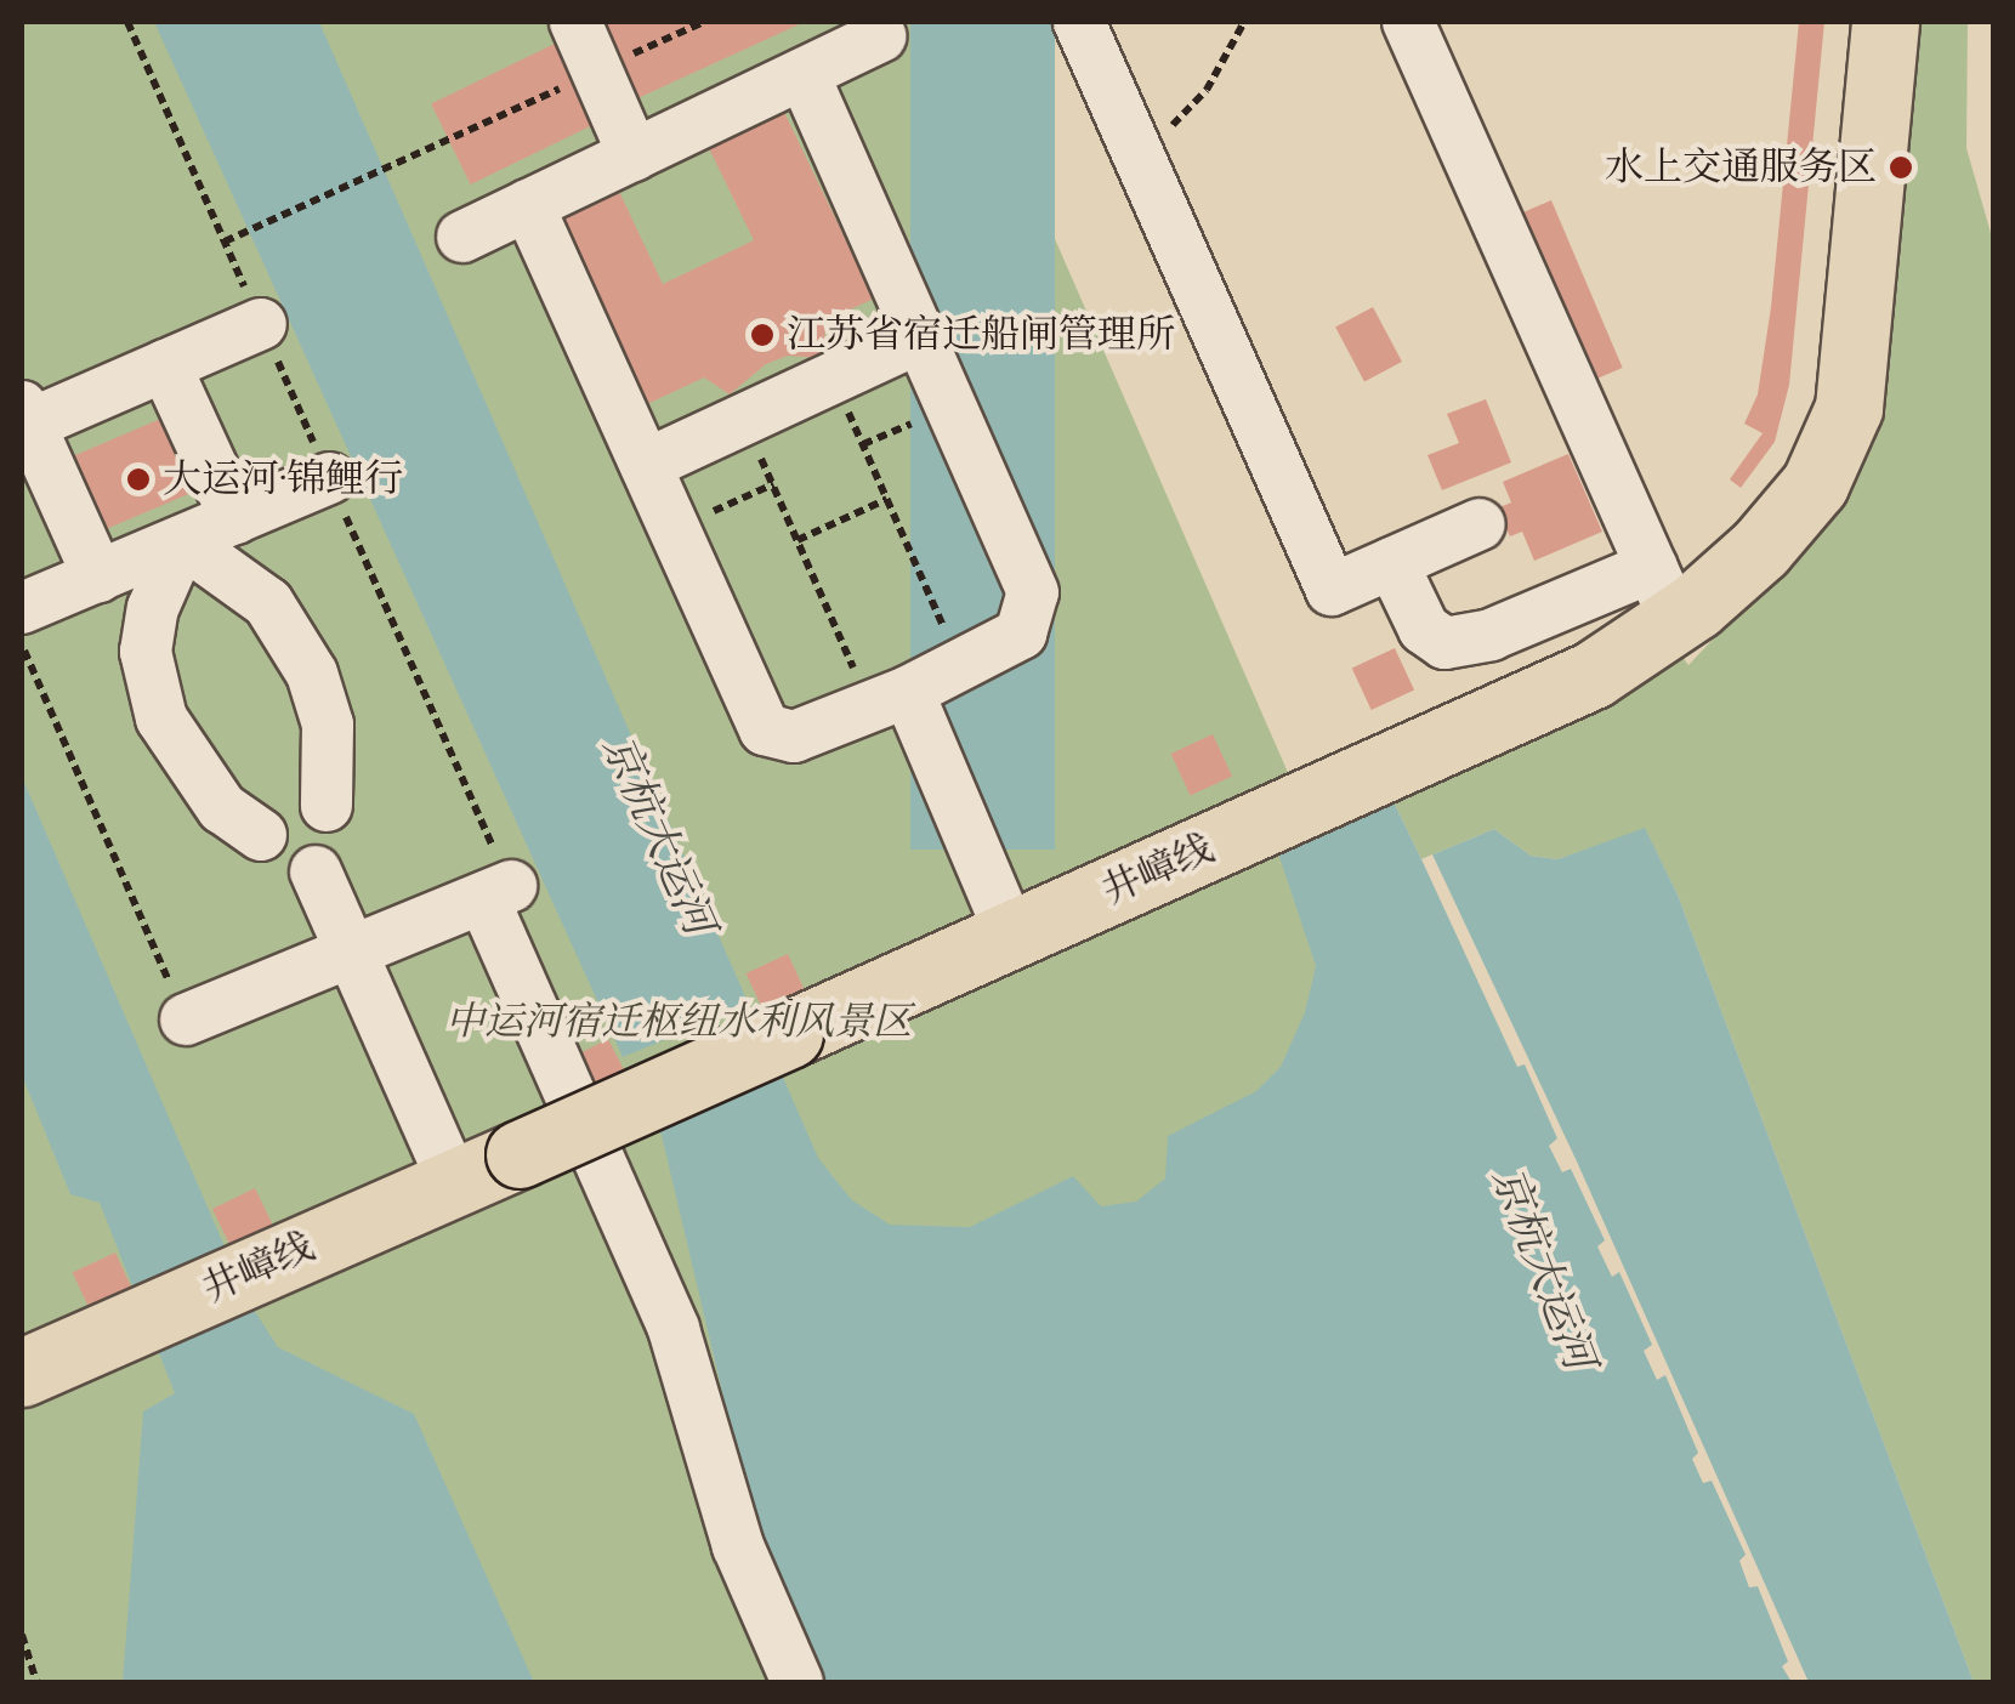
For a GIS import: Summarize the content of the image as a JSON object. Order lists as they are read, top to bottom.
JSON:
{
  "streets": {
    "main road": ["井嶂线"]
  },
  "water": ["京杭大运河"],
  "parks": ["中运河宿迁枢纽水利风景区"],
  "places": ["水上交通服务区", "江苏省宿迁船闸管理所", "大运河·锦鲤行"]
}
